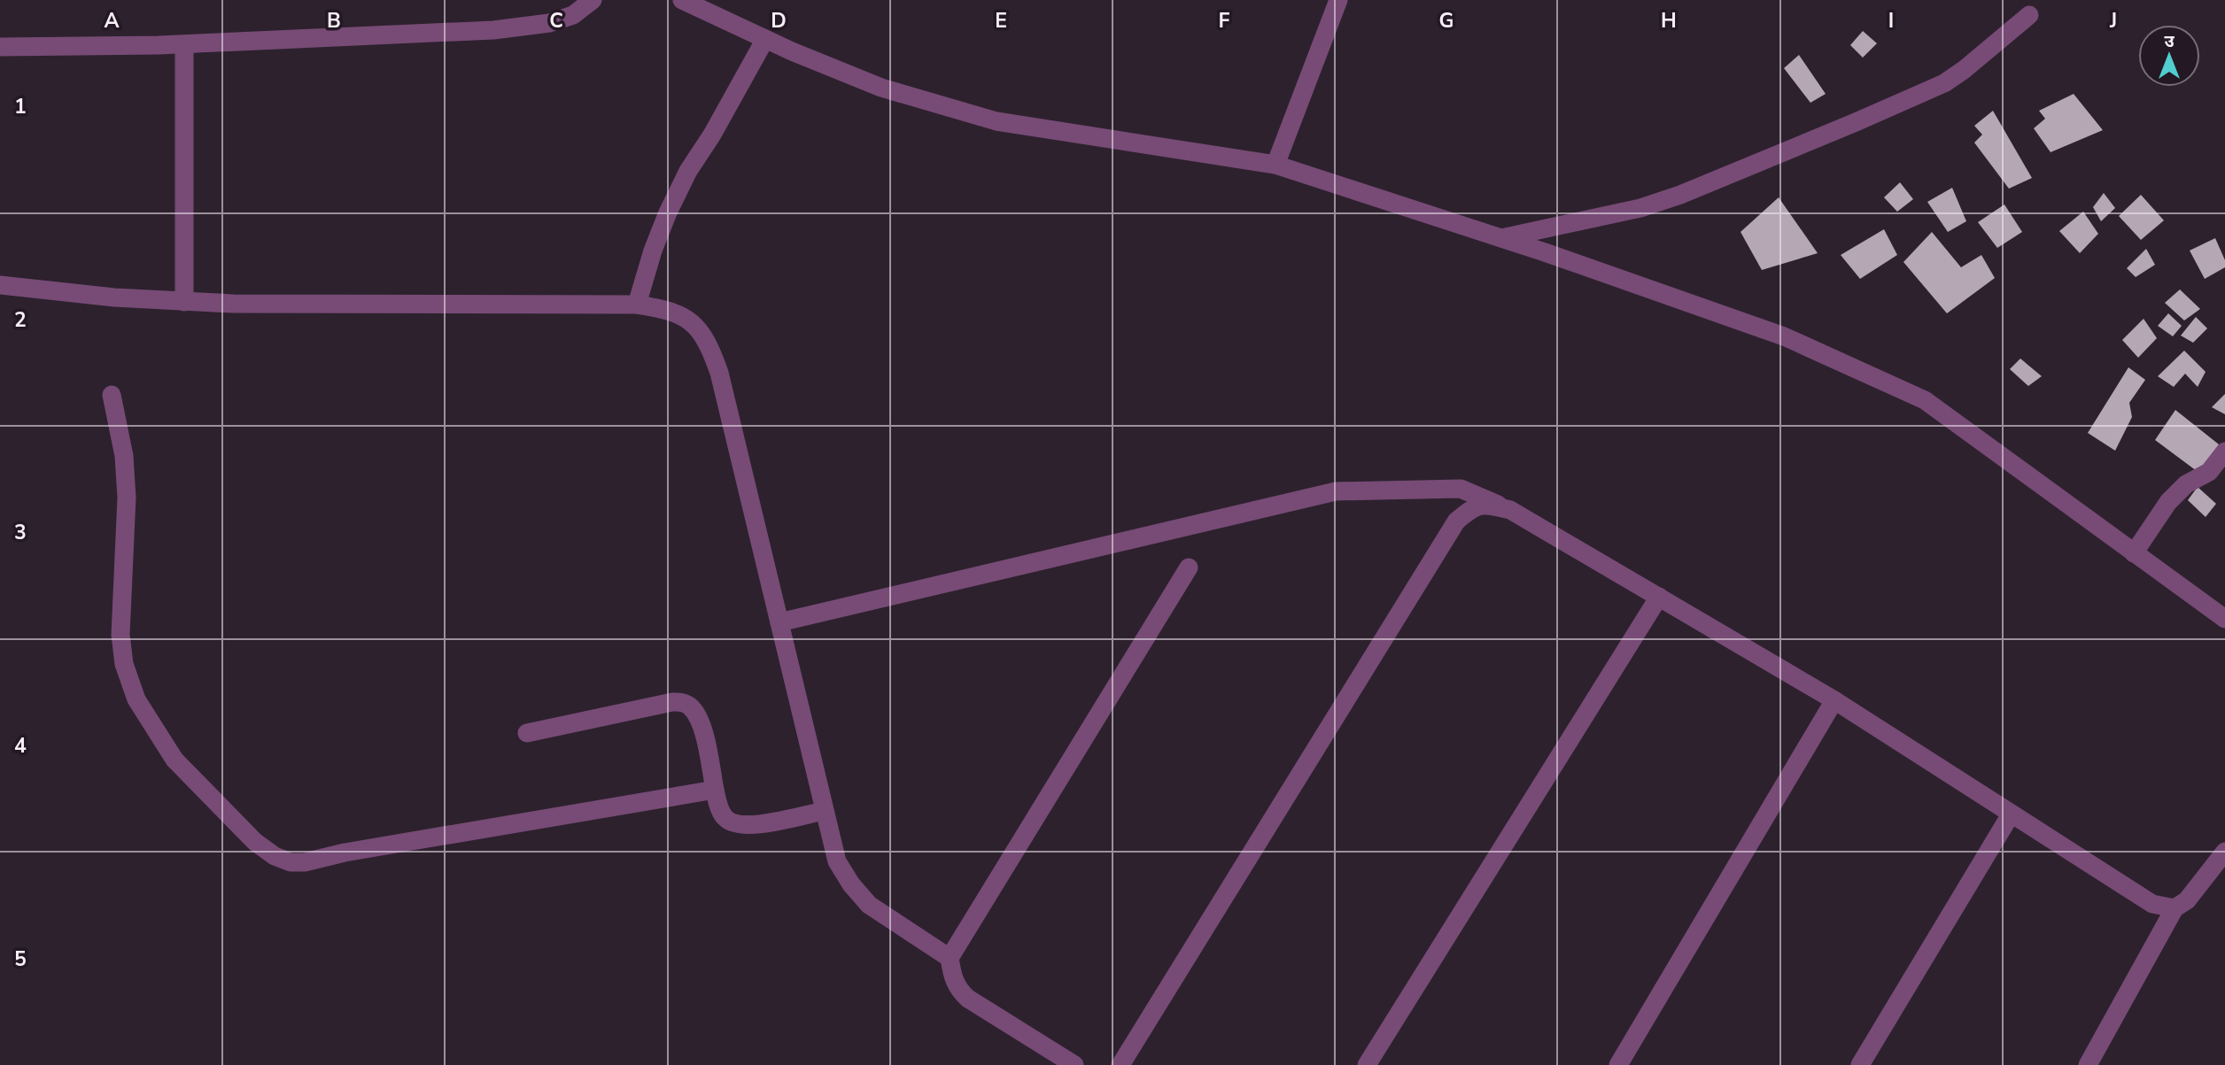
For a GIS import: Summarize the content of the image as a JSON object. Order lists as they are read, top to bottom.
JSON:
{
  "north": "top",
  "grid": {
    "columns": [
      "A",
      "B",
      "C",
      "D",
      "E",
      "F",
      "G",
      "H",
      "I",
      "J"
    ],
    "rows": [
      "1",
      "2",
      "3",
      "4",
      "5"
    ]
  }
}
